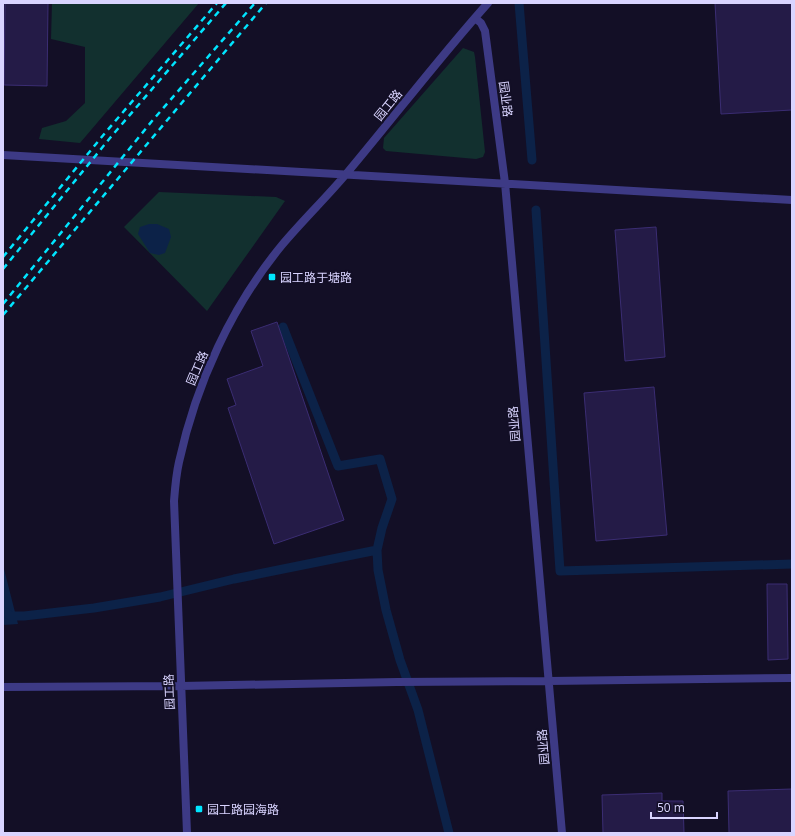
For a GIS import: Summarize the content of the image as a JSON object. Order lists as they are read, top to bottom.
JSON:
{
  "streets": {
    "street": ["园业路", "园工路"]
  },
  "crossings": [
    ["园业路", "园工路"]
  ],
  "places": {
    "transit": ["园工路于塘路", "园工路园海路"]
  },
  "scale_bar": "50 m"
}
